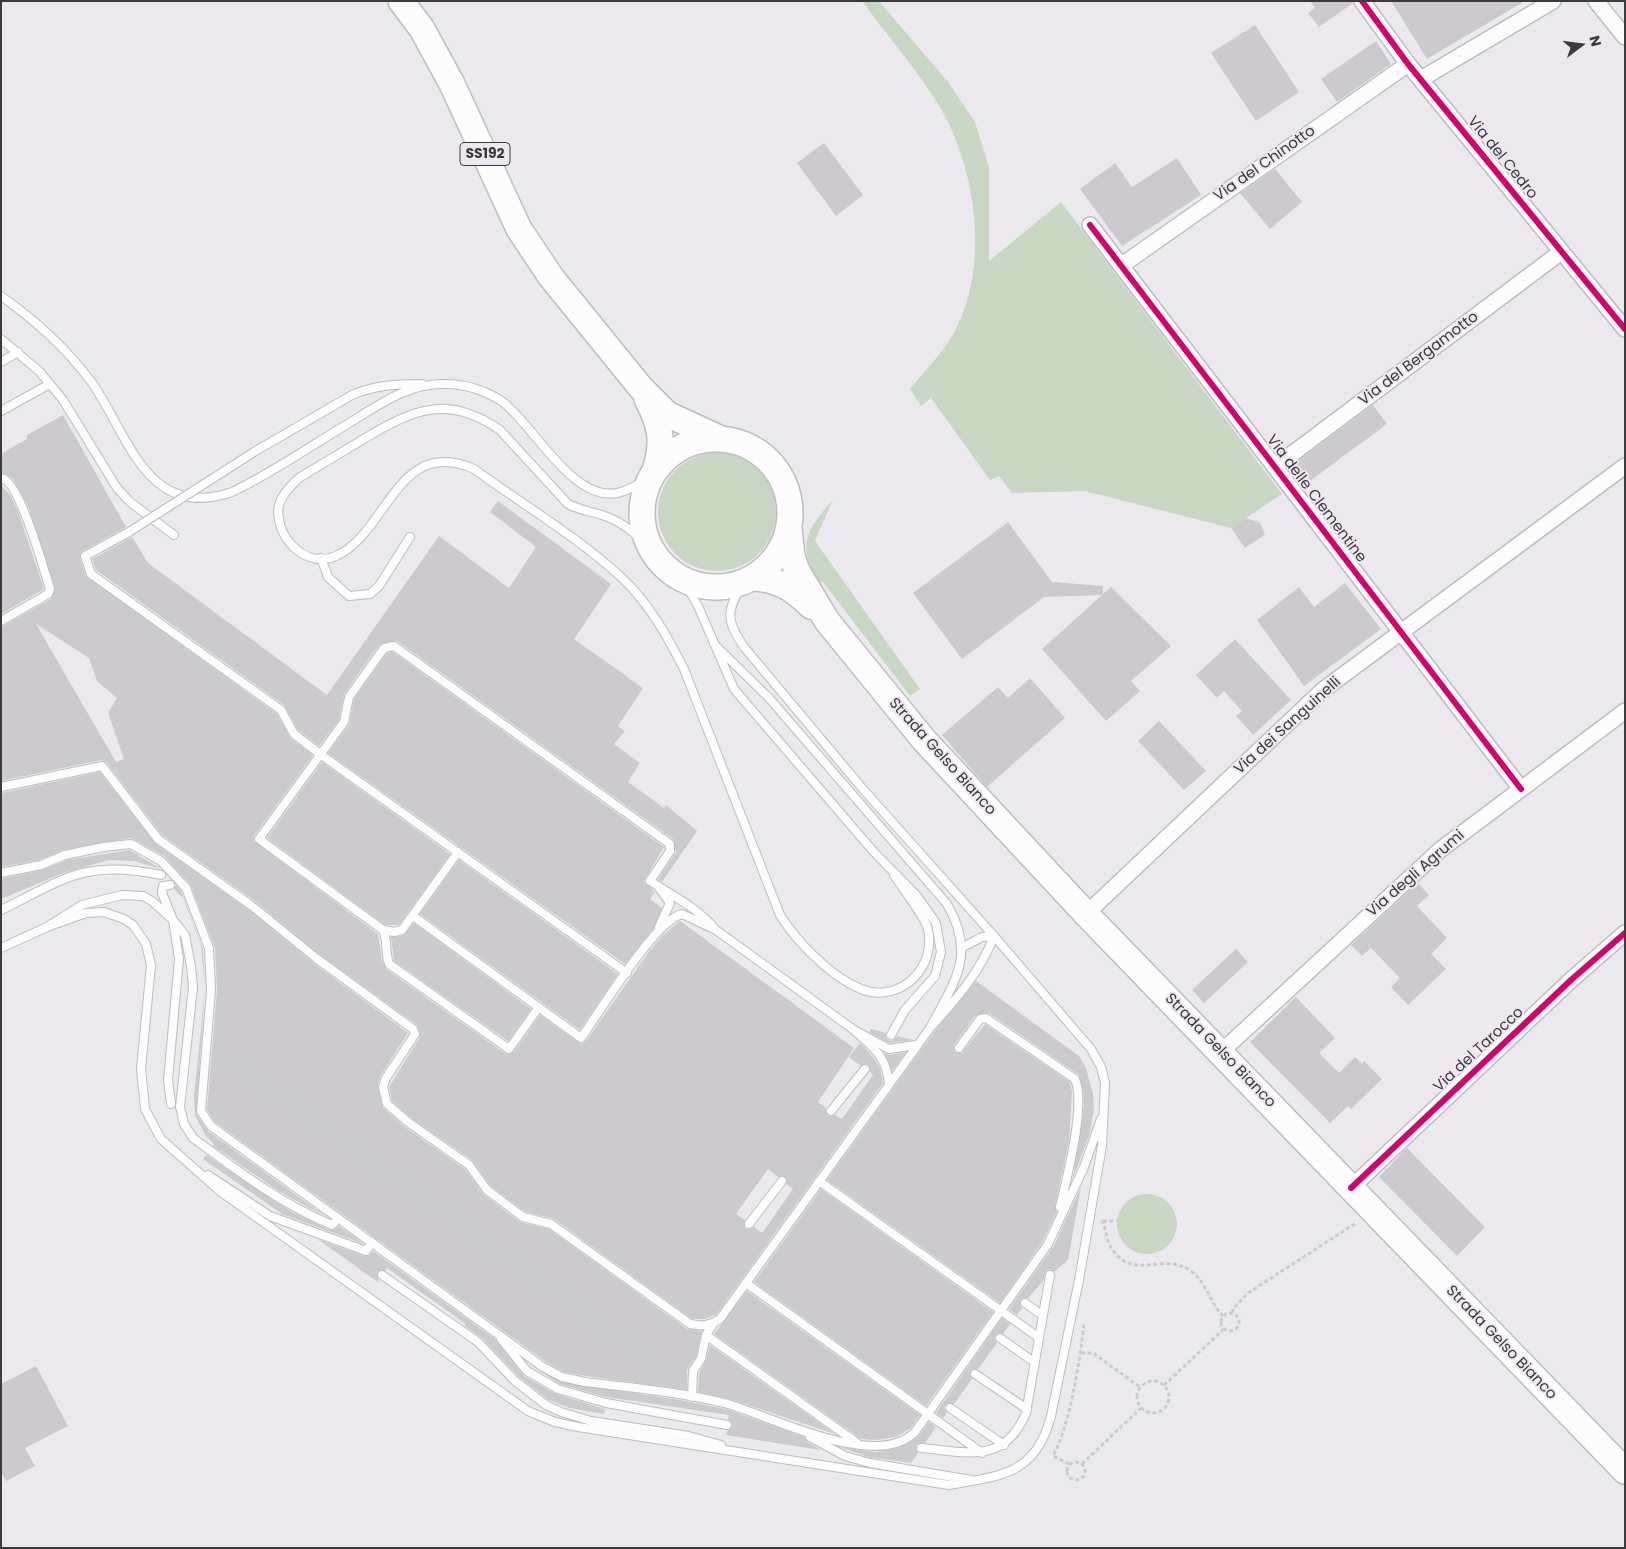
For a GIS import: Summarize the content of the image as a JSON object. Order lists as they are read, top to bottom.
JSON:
{
  "streets": {
    "main road": ["SS192", "Strada Gelso Bianco"],
    "street": [
      "Via del Cedro",
      "Via del Chinotto",
      "Via del Bergamotto",
      "Via delle Clementine",
      "Via dei Sanguinelli",
      "Via degli Agrumi",
      "Via del Tarocco"
    ]
  },
  "crossings": [
    ["Via del Cedro", "Via del Chinotto"],
    ["Via del Cedro", "Via del Bergamotto"],
    ["Via del Chinotto", "Via delle Clementine"],
    ["Via del Bergamotto", "Via delle Clementine"],
    ["Via delle Clementine", "Via dei Sanguinelli"],
    ["Via delle Clementine", "Via degli Agrumi"],
    ["Via dei Sanguinelli", "Strada Gelso Bianco"],
    ["Strada Gelso Bianco", "Via degli Agrumi"],
    ["Strada Gelso Bianco", "Via del Tarocco"]
  ],
  "north": "right"
}
